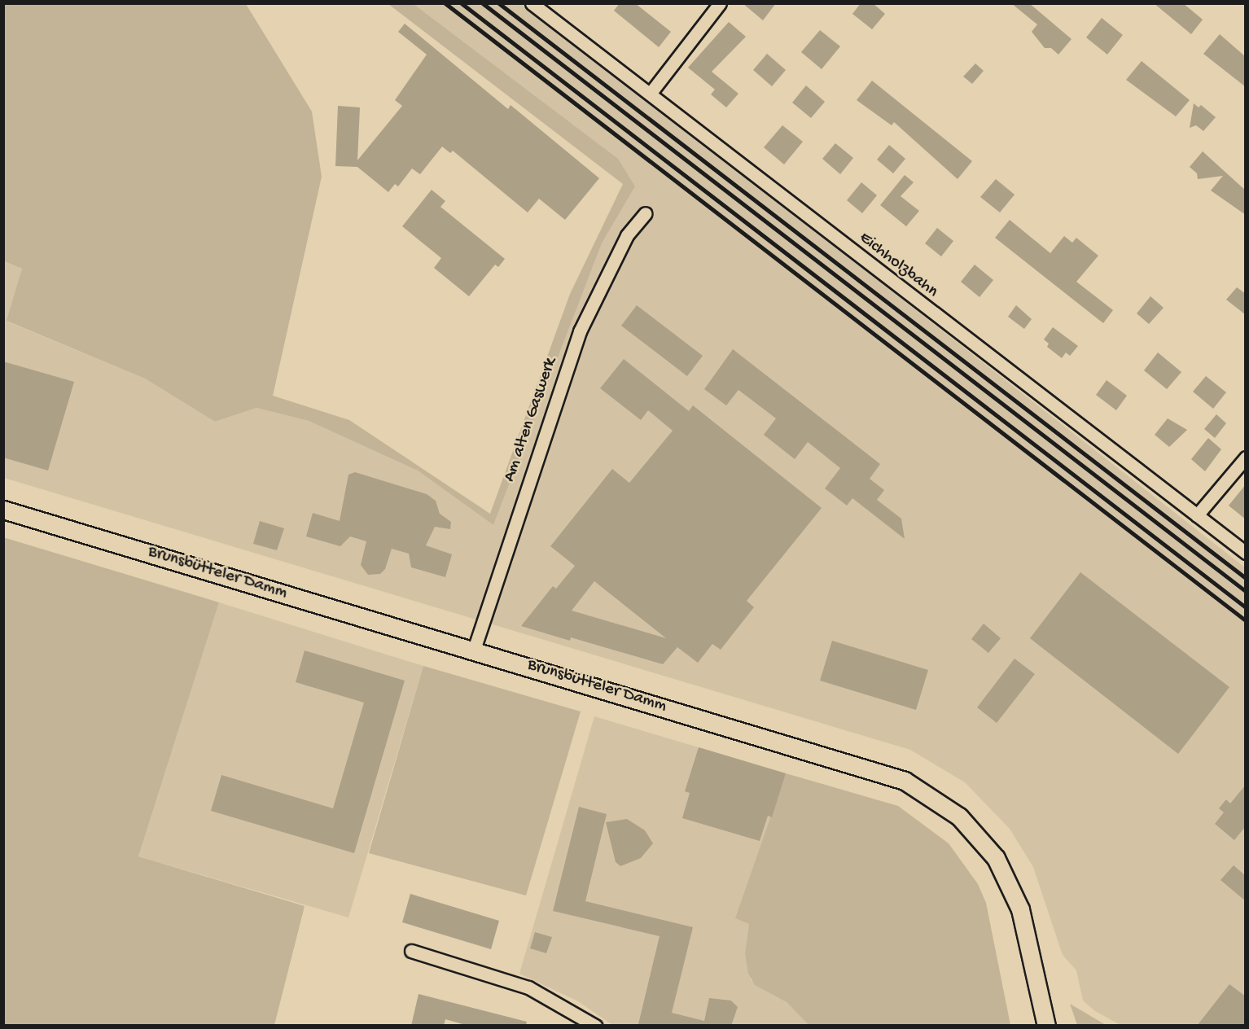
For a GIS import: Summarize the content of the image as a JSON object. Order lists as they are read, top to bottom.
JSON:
{
  "streets": {
    "main road": ["Brunsbütteler Damm"],
    "street": ["Eichholzbahn", "Am alten Gaswerk"]
  },
  "crossings": [
    ["Am alten Gaswerk", "Brunsbütteler Damm"]
  ]
}
